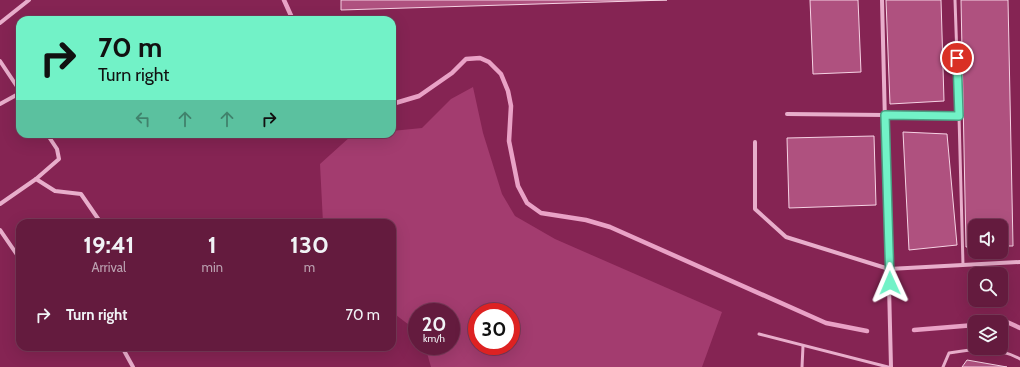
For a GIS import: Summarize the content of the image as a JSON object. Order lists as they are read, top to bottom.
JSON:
{
  "page": {
    "turn": ["70 m", "Turn right"],
    "eta": [
      "19:41",
      "Arrival",
      "1",
      "min",
      "130",
      "m"
    ],
    "list": [
      {
        "name": "Turn right",
        "value": "70 m"
      }
    ],
    "speed": "20 km/h",
    "limit": "30"
  }
}
